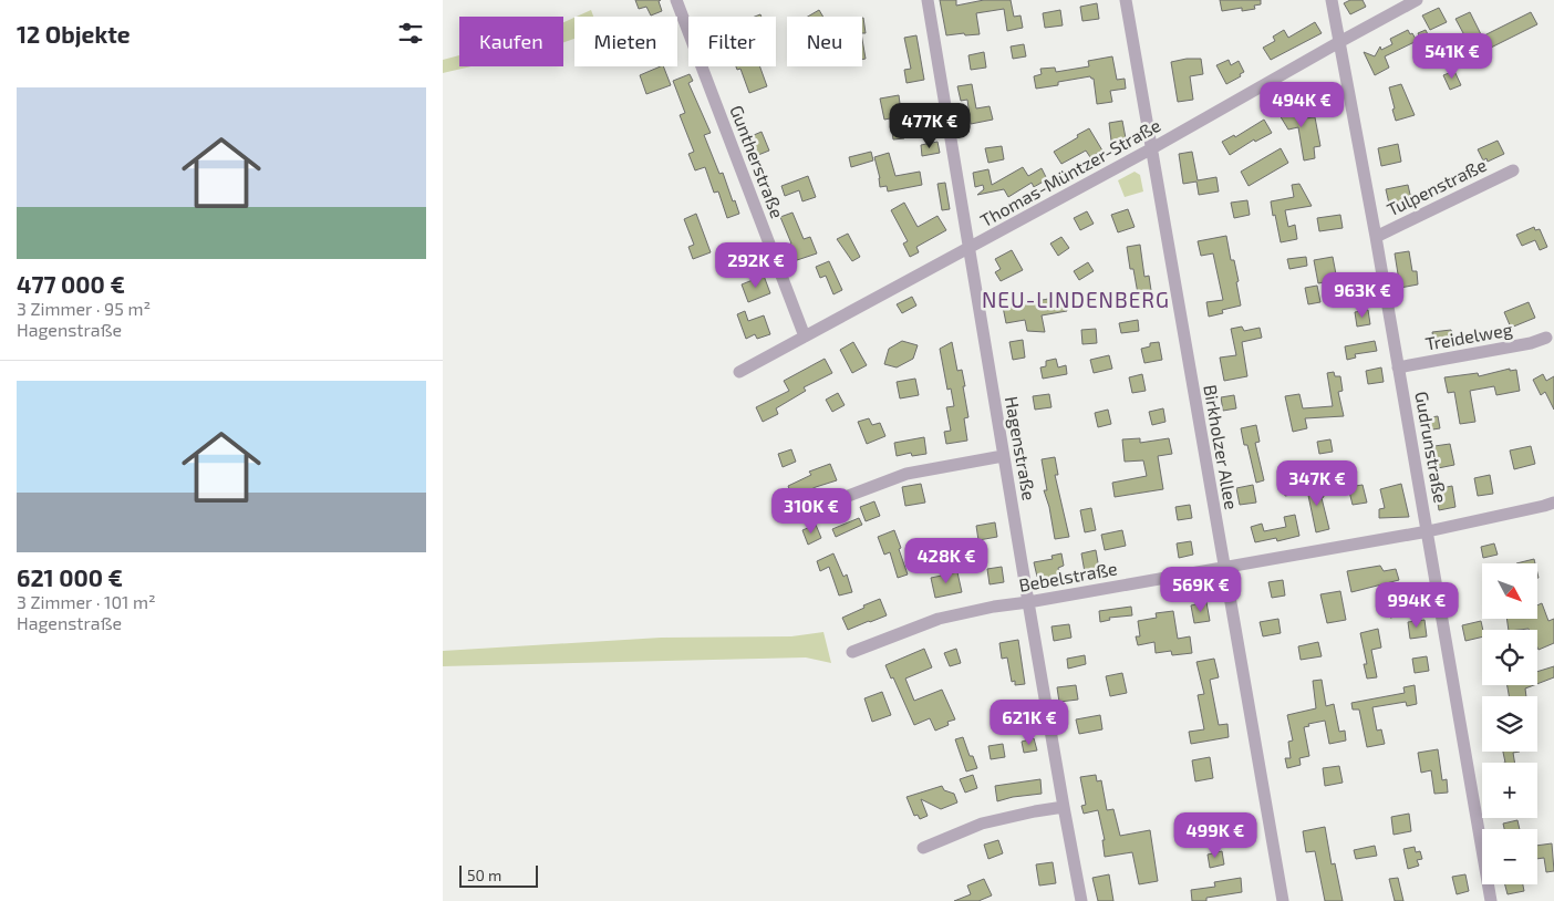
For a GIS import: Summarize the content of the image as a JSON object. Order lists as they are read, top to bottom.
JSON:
{
  "streets": {
    "street": [
      "Guntherstraße",
      "Thomas-Müntzer-Straße",
      "Tulpenstraße",
      "Treidelweg",
      "Birkholzer Allee",
      "Gudrunstraße",
      "Hagenstraße",
      "Bebelstraße"
    ]
  },
  "crossings": [
    ["Guntherstraße", "Thomas-Müntzer-Straße"],
    ["Thomas-Müntzer-Straße", "Birkholzer Allee"],
    ["Thomas-Müntzer-Straße", "Gudrunstraße"],
    ["Thomas-Müntzer-Straße", "Hagenstraße"],
    ["Tulpenstraße", "Gudrunstraße"],
    ["Treidelweg", "Gudrunstraße"],
    ["Birkholzer Allee", "Bebelstraße"],
    ["Gudrunstraße", "Bebelstraße"],
    ["Hagenstraße", "Bebelstraße"]
  ],
  "districts": ["NEU-LINDENBERG"],
  "scale_bar": "50 m",
  "north": "bottom right",
  "page": {
    "heading": "12 Objekte",
    "chip": [
      "Kaufen",
      "Mieten",
      "Filter",
      "Neu"
    ],
    "price": [
      "541K €",
      "494K €",
      "477K €",
      "292K €",
      "963K €",
      "347K €",
      "310K €",
      "428K €",
      "569K €",
      "994K €",
      "621K €",
      "499K €"
    ],
    "list": [
      {
        "name": "477 000 €",
        "note": "3 Zimmer · 95 m² · Hagenstraße"
      },
      {
        "name": "621 000 €",
        "note": "3 Zimmer · 101 m² · Hagenstraße"
      }
    ],
    "map_buttons": ["+", "−"],
    "scale": "50 m"
  }
}
